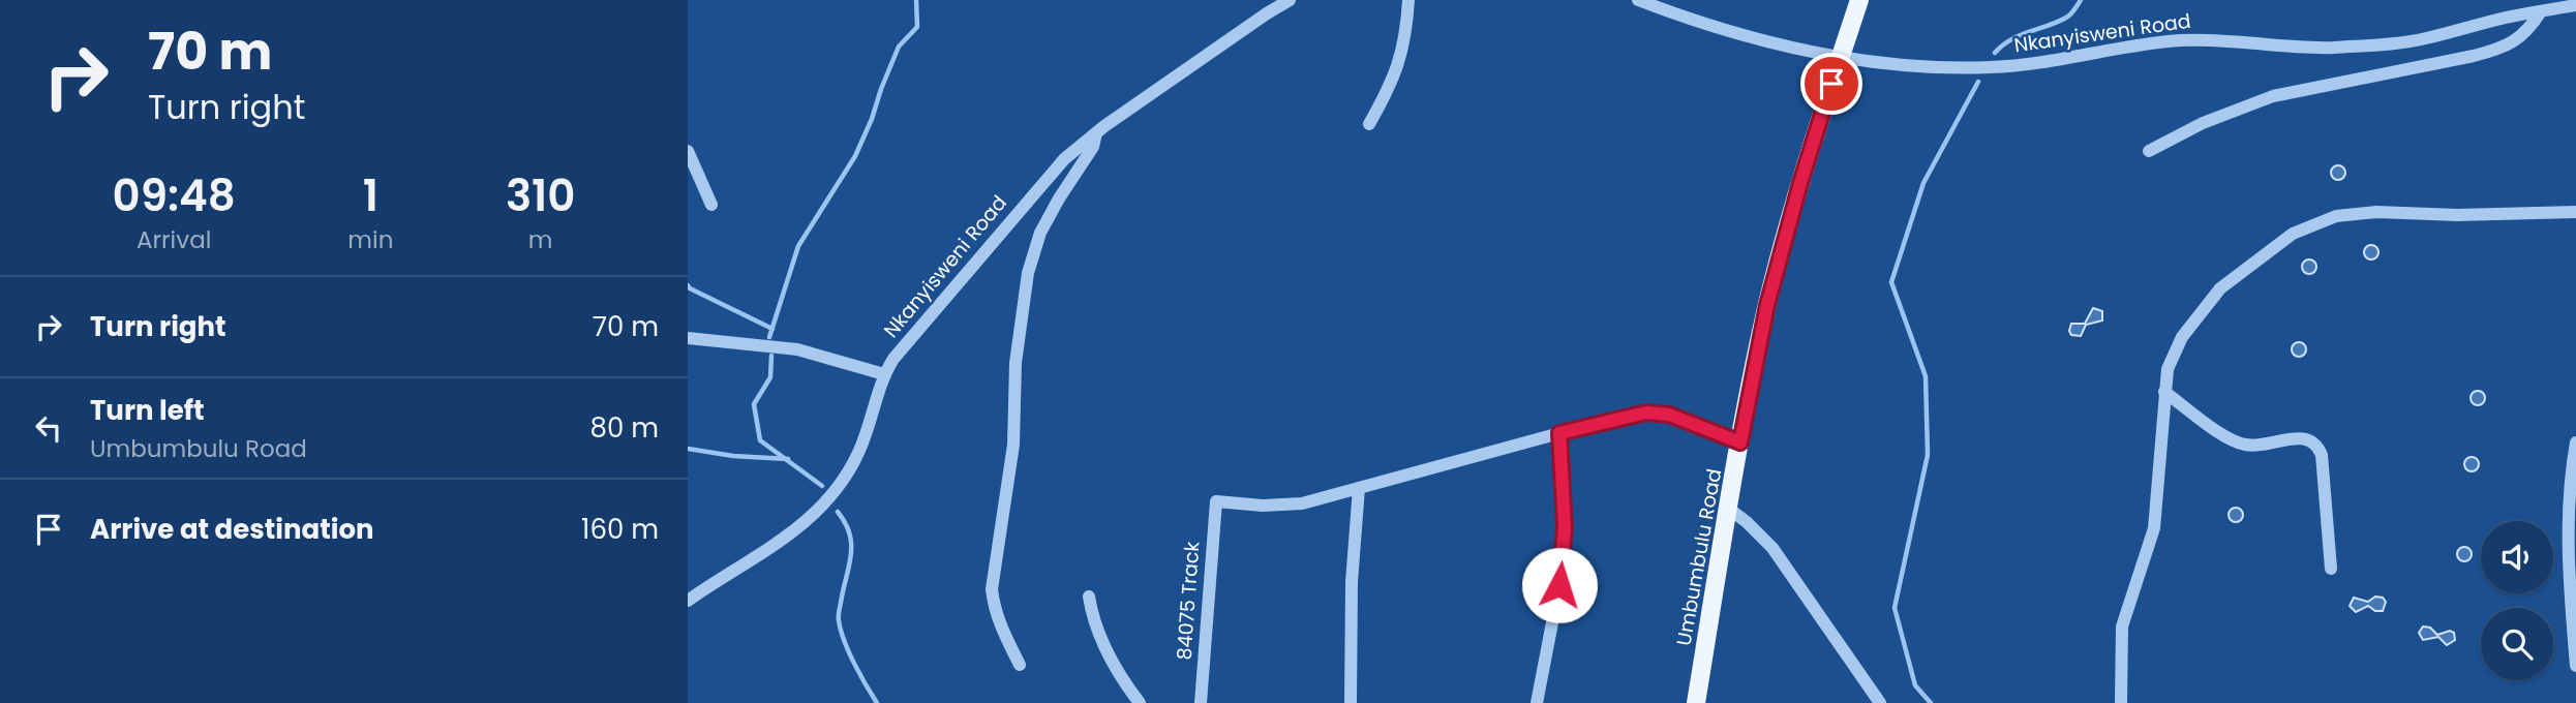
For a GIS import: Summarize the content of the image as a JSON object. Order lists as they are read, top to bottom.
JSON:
{
  "streets": {
    "main road": ["Umbumbulu Road"],
    "street": ["Nkanyisweni Road", "84075 Track"]
  },
  "crossings": [
    ["Nkanyisweni Road", "Umbumbulu Road"]
  ],
  "page": {
    "turn": ["70 m", "Turn right"],
    "eta": [
      "09:48",
      "Arrival",
      "1",
      "min",
      "310",
      "m"
    ],
    "list": [
      {
        "name": "Turn right",
        "value": "70 m"
      },
      {
        "name": "Turn left",
        "note": "Umbumbulu Road",
        "value": "80 m"
      },
      {
        "name": "Arrive at destination",
        "value": "160 m"
      }
    ]
  }
}
